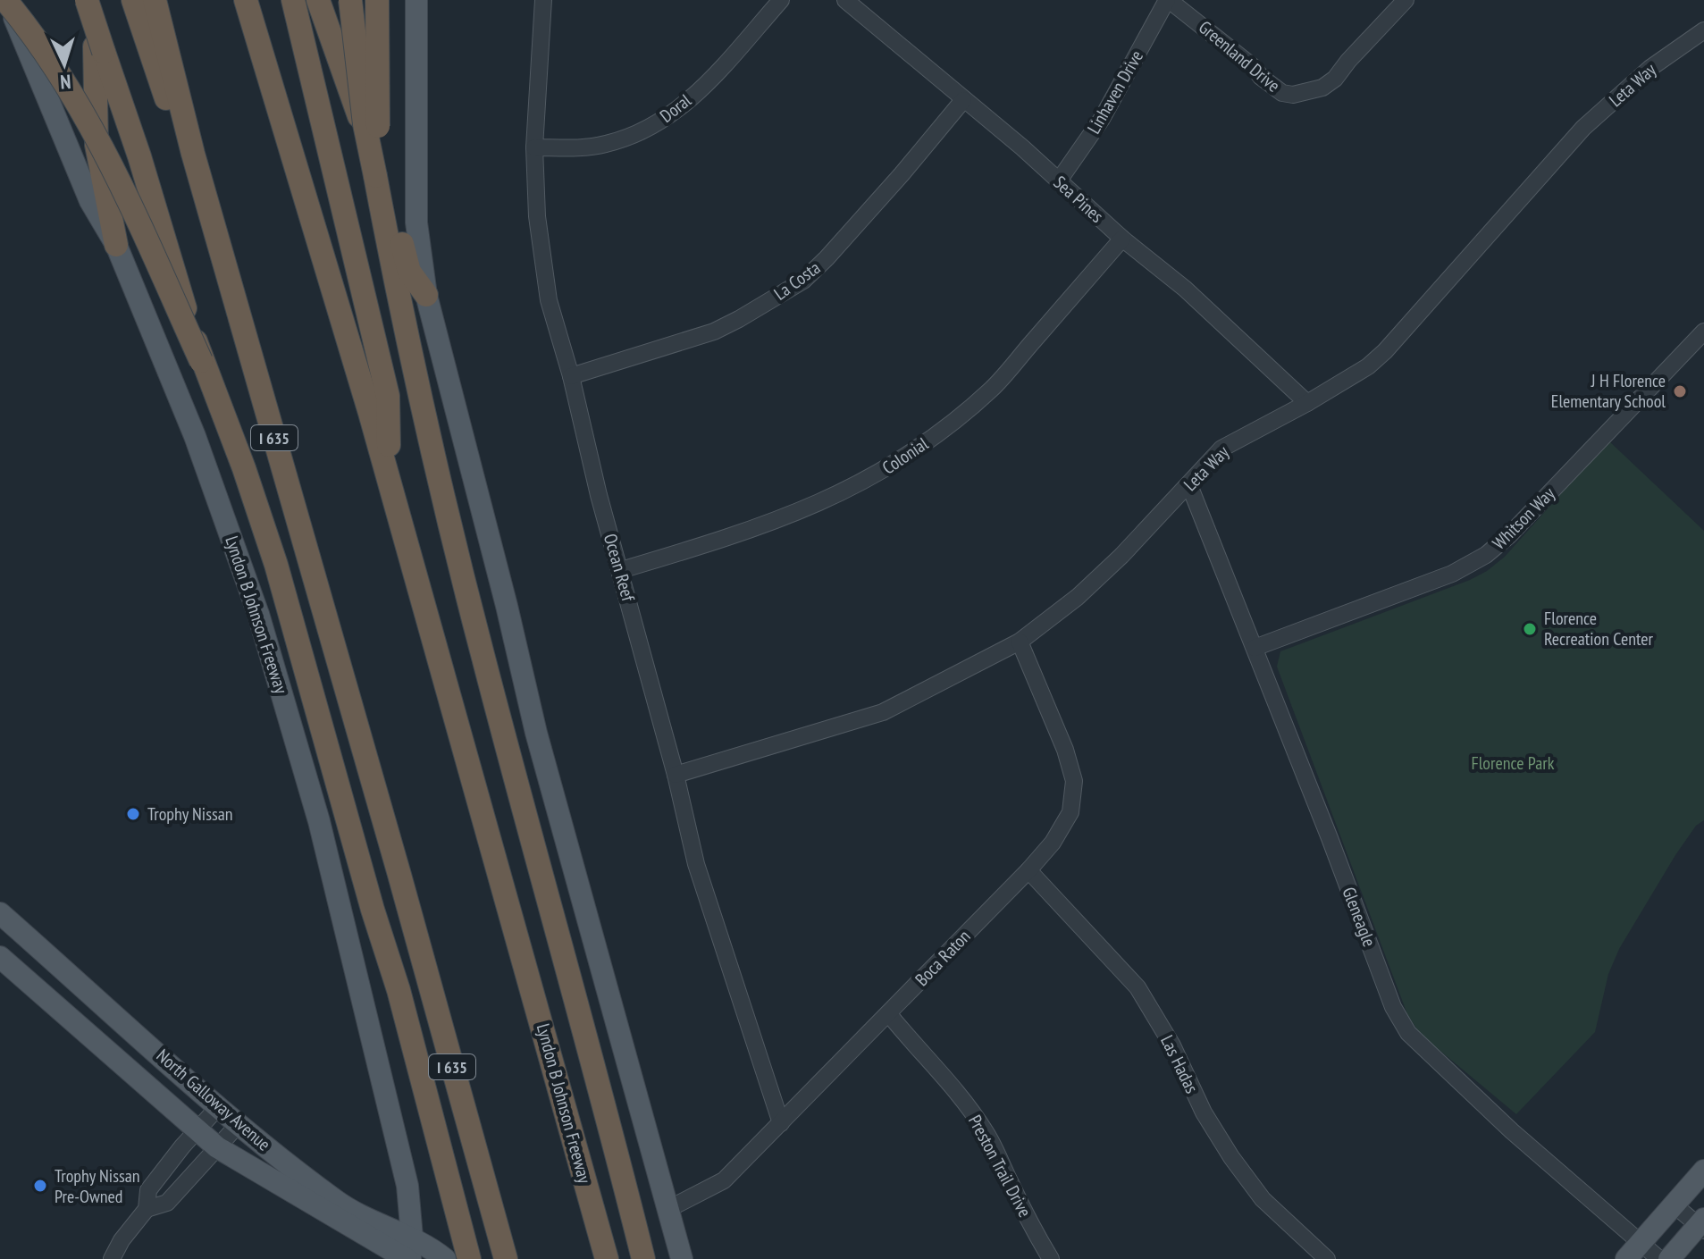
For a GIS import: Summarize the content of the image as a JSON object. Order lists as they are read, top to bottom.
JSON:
{
  "streets": {
    "highway": ["I 635", "Lyndon B Johnson Freeway"],
    "main road": ["North Galloway Avenue"],
    "street": [
      "Greenland Drive",
      "Leta Way",
      "Linhaven Drive",
      "Doral",
      "Sea Pines",
      "La Costa",
      "Colonial",
      "Whitson Way",
      "Ocean Reef",
      "Gleneagle",
      "Boca Raton",
      "Las Hadas",
      "Preston Trail Drive"
    ]
  },
  "crossings": [
    ["Greenland Drive", "Linhaven Drive"],
    ["Leta Way", "Sea Pines"],
    ["Leta Way", "Ocean Reef"],
    ["Leta Way", "Gleneagle"],
    ["Leta Way", "Boca Raton"],
    ["Linhaven Drive", "Sea Pines"],
    ["Doral", "Ocean Reef"],
    ["Sea Pines", "La Costa"],
    ["Sea Pines", "Colonial"],
    ["La Costa", "Ocean Reef"],
    ["Colonial", "Ocean Reef"],
    ["Whitson Way", "Gleneagle"],
    ["Ocean Reef", "Boca Raton"],
    ["Lyndon B Johnson Freeway", "North Galloway Avenue"],
    ["Boca Raton", "Las Hadas"],
    ["Boca Raton", "Preston Trail Drive"]
  ],
  "parks": ["Florence Park"],
  "places": [
    "J H Florence Elementary School",
    "Florence Recreation Center",
    "Trophy Nissan",
    "Trophy Nissan Pre-Owned"
  ],
  "north": "bottom"
}
